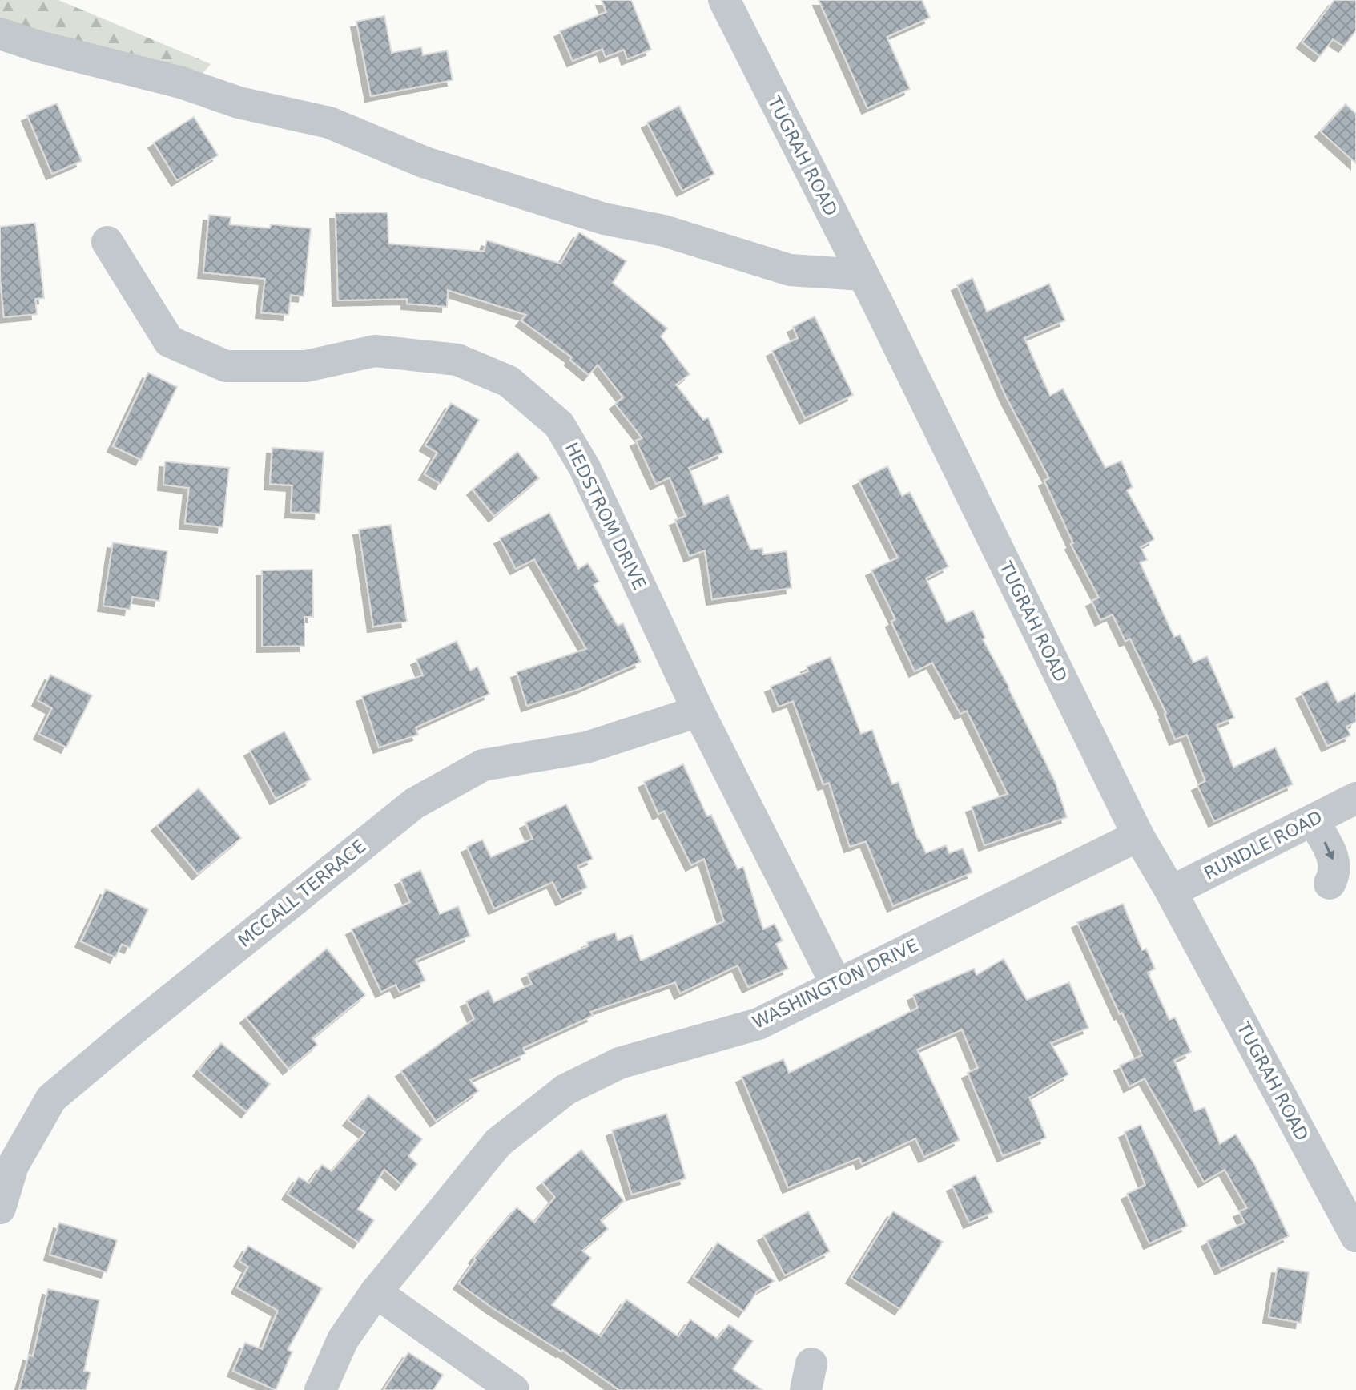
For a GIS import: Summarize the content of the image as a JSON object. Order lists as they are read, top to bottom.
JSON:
{
  "streets": {
    "street": [
      "TUGRAH ROAD",
      "HEDSTROM DRIVE",
      "RUNDLE ROAD",
      "MCCALL TERRACE",
      "WASHINGTON DRIVE"
    ]
  },
  "crossings": [
    ["TUGRAH ROAD", "RUNDLE ROAD"],
    ["TUGRAH ROAD", "WASHINGTON DRIVE"],
    ["HEDSTROM DRIVE", "MCCALL TERRACE"],
    ["HEDSTROM DRIVE", "WASHINGTON DRIVE"]
  ]
}
